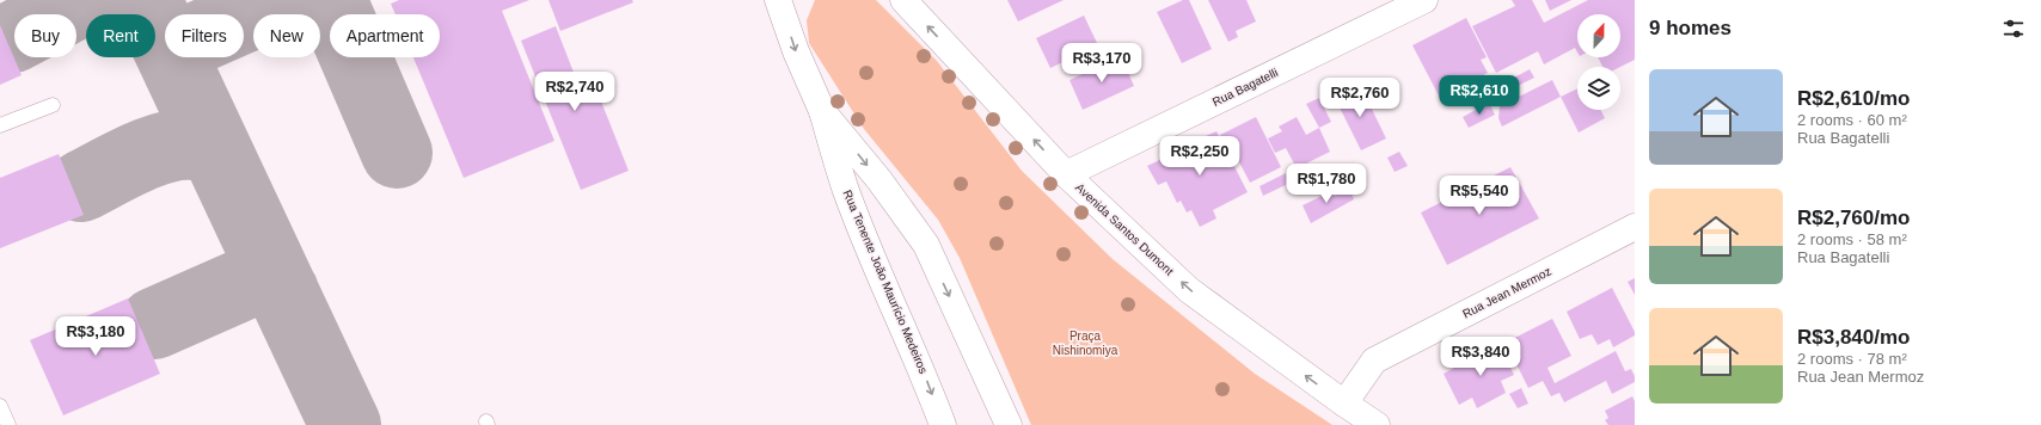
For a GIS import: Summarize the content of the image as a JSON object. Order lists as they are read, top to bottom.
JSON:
{
  "streets": {
    "main road": [
      "Rua Bagatelli",
      "Avenida Santos Dumont",
      "Rua Tenente João Maurício Medeiros",
      "Rua Jean Mermoz"
    ]
  },
  "crossings": [
    ["Rua Bagatelli", "Avenida Santos Dumont"],
    ["Avenida Santos Dumont", "Rua Jean Mermoz"]
  ],
  "parks": ["Praça Nishinomiya"],
  "north": "top",
  "page": {
    "heading": "9 homes",
    "chip": [
      "Buy",
      "Rent",
      "Filters",
      "New",
      "Apartment"
    ],
    "price": [
      "R$3,170",
      "R$2,740",
      "R$2,610",
      "R$2,760",
      "R$2,250",
      "R$1,780",
      "R$5,540",
      "R$3,180",
      "R$3,840"
    ],
    "list": [
      {
        "name": "R$2,610/mo",
        "note": "2 rooms · 60 m² · Rua Bagatelli"
      },
      {
        "name": "R$2,760/mo",
        "note": "2 rooms · 58 m² · Rua Bagatelli"
      },
      {
        "name": "R$3,840/mo",
        "note": "2 rooms · 78 m² · Rua Jean Mermoz"
      }
    ]
  }
}
